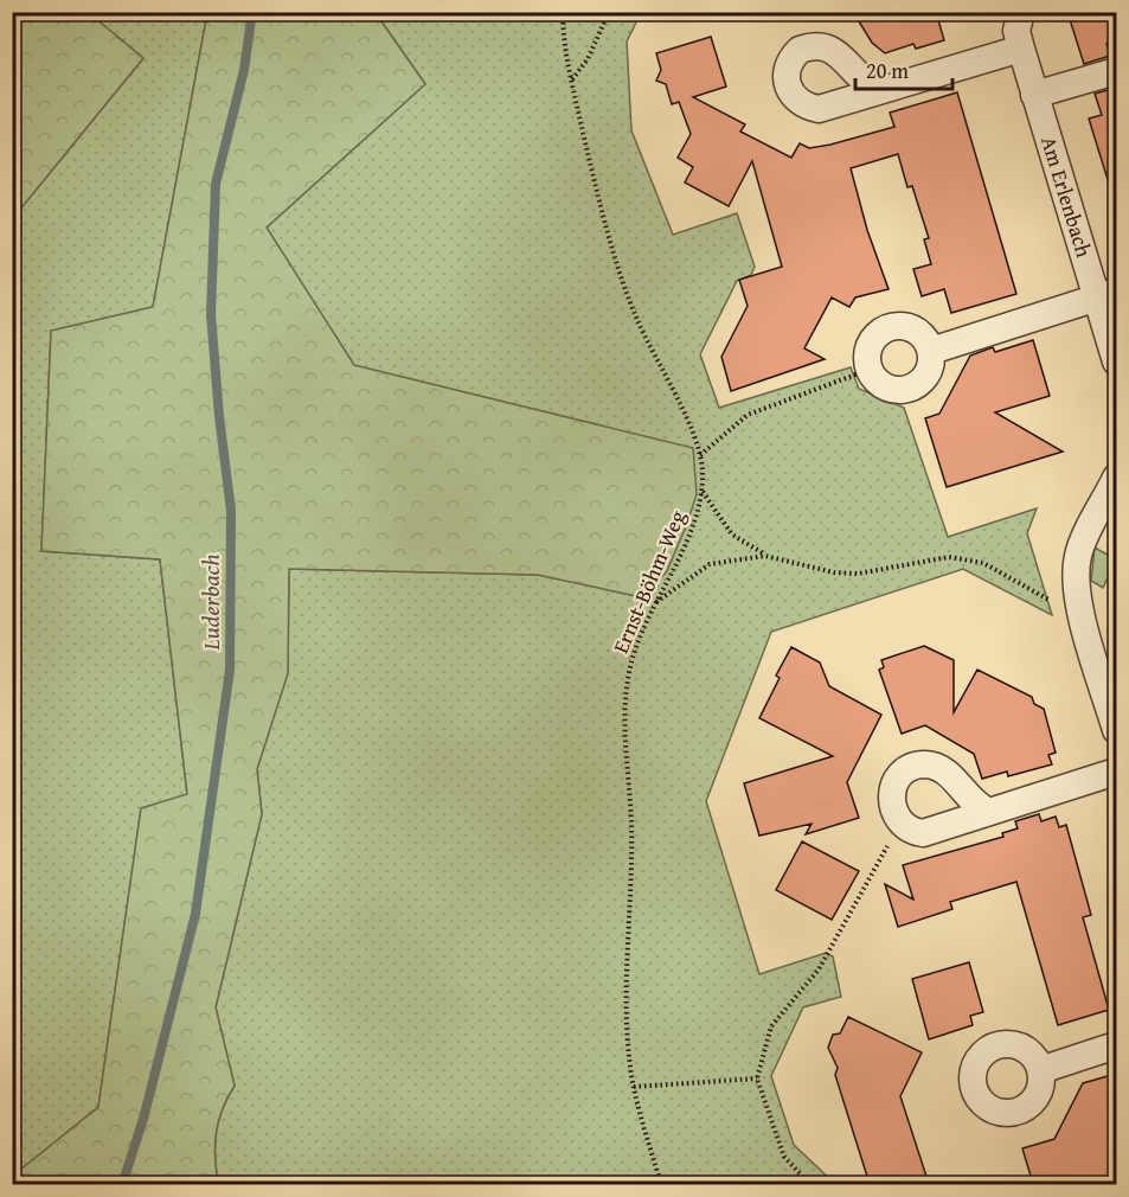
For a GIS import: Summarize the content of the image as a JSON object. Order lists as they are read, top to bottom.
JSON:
{
  "streets": {
    "street": ["Am Erlenbach"],
    "path": ["Ernst-Böhm-Weg"]
  },
  "water": ["Luderbach"],
  "scale_bar": "20 m"
}
